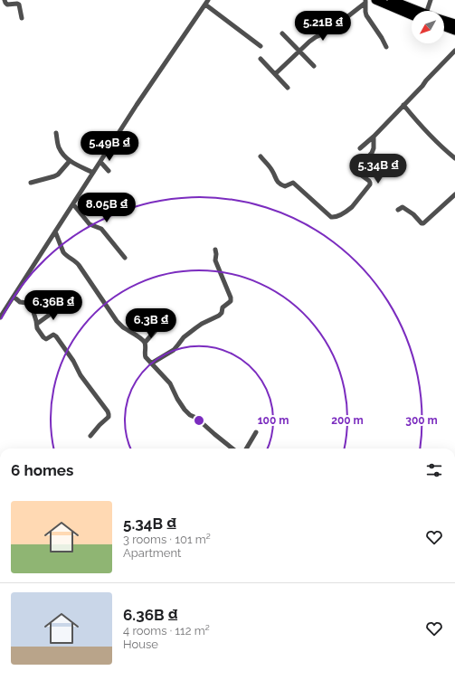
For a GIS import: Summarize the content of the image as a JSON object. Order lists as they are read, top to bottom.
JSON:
{
  "north": "bottom left",
  "page": {
    "price": [
      "5.21B ₫",
      "5.49B ₫",
      "5.34B ₫",
      "8.05B ₫",
      "6.36B ₫",
      "6.3B ₫"
    ],
    "heading": "6 homes",
    "list": [
      {
        "name": "5.34B ₫",
        "note": "3 rooms · 101 m² · Apartment"
      },
      {
        "name": "6.36B ₫",
        "note": "4 rooms · 112 m² · House"
      }
    ]
  },
  "rings": ["100 m", "200 m", "300 m"]
}
